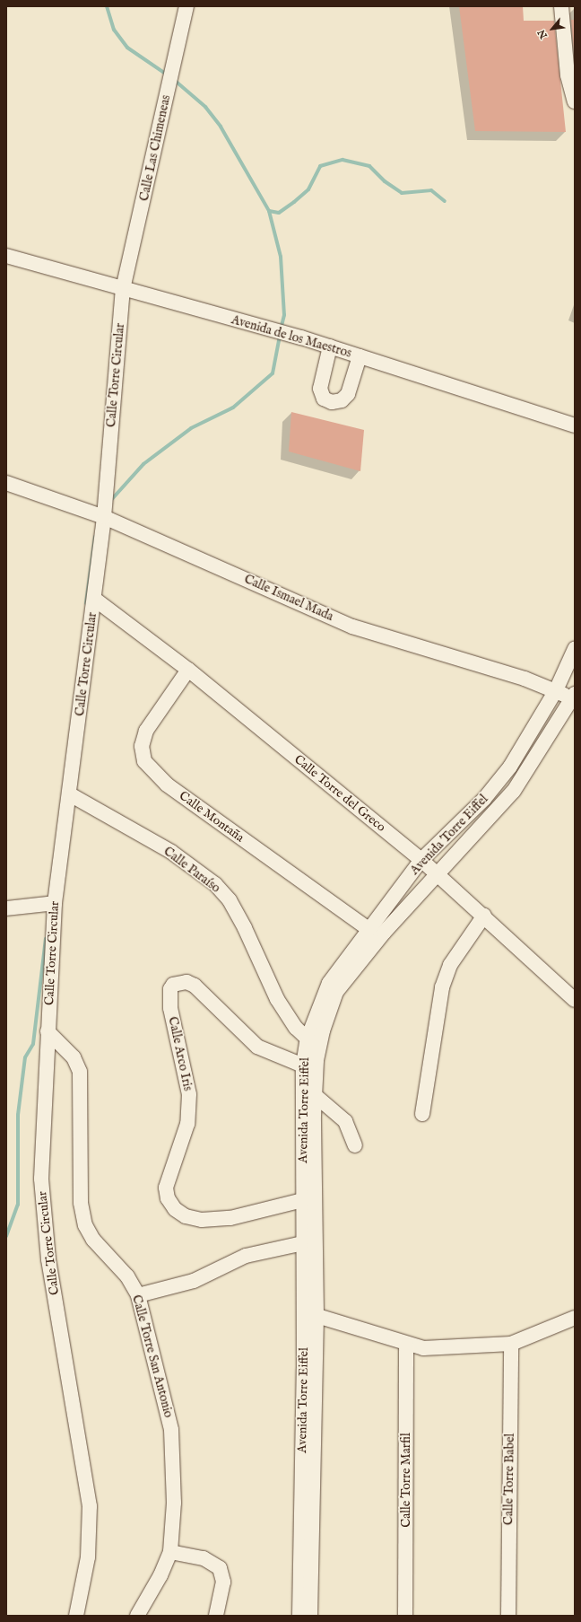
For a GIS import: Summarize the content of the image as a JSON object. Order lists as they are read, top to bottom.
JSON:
{
  "streets": {
    "street": [
      "Calle Las Chimeneas",
      "Avenida de los Maestros",
      "Calle Torre Circular",
      "Calle Ismael Mada",
      "Calle Torre del Greco",
      "Calle Montaña",
      "Avenida Torre Eiffel",
      "Calle Paraíso",
      "Calle Arco Iris",
      "Calle Torre San Antonio",
      "Calle Torre Babel",
      "Calle Torre Marfil"
    ]
  },
  "crossings": [
    ["Calle Las Chimeneas", "Avenida de los Maestros"],
    ["Calle Las Chimeneas", "Calle Torre Circular"],
    ["Avenida de los Maestros", "Calle Torre Circular"],
    ["Calle Torre Circular", "Calle Ismael Mada"],
    ["Calle Torre Circular", "Calle Torre del Greco"],
    ["Calle Torre Circular", "Calle Paraíso"],
    ["Calle Torre Circular", "Calle Torre San Antonio"],
    ["Calle Ismael Mada", "Avenida Torre Eiffel"],
    ["Calle Torre del Greco", "Calle Montaña"],
    ["Calle Torre del Greco", "Avenida Torre Eiffel"],
    ["Calle Montaña", "Avenida Torre Eiffel"],
    ["Avenida Torre Eiffel", "Calle Paraíso"],
    ["Avenida Torre Eiffel", "Calle Arco Iris"]
  ],
  "north": "bottom left"
}
